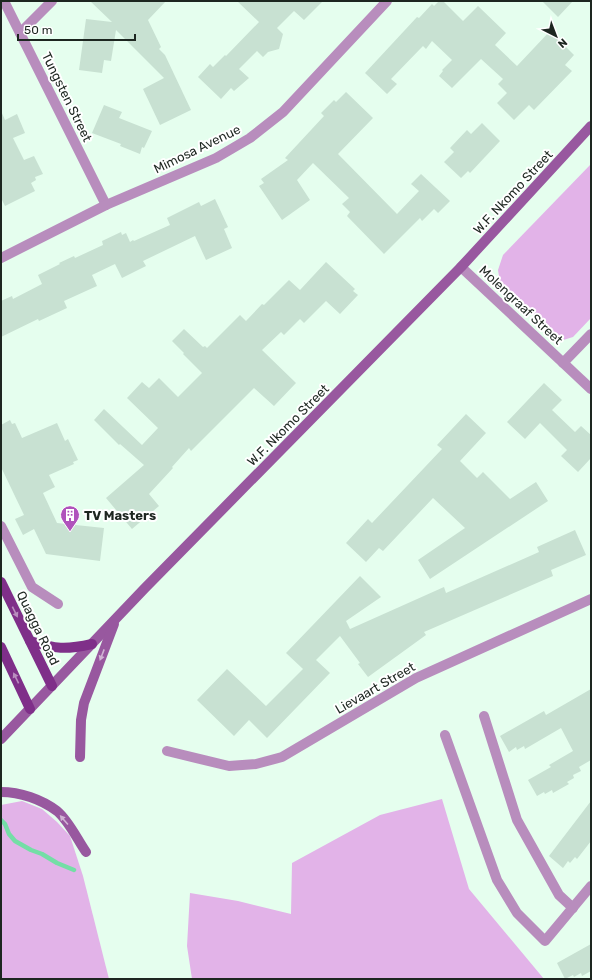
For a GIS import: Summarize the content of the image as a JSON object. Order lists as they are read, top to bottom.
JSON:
{
  "streets": {
    "main road": ["W.F. Nkomo Street", "Quagga Road"],
    "street": [
      "Tungsten Street",
      "Mimosa Avenue",
      "Molengraaf Street",
      "Lievaart Street"
    ]
  },
  "crossings": [
    ["Tungsten Street", "Mimosa Avenue"],
    ["W.F. Nkomo Street", "Molengraaf Street"],
    ["W.F. Nkomo Street", "Quagga Road"]
  ],
  "places": {
    "building": ["TV Masters"]
  },
  "scale_bar": "50 m",
  "north": "bottom right"
}
